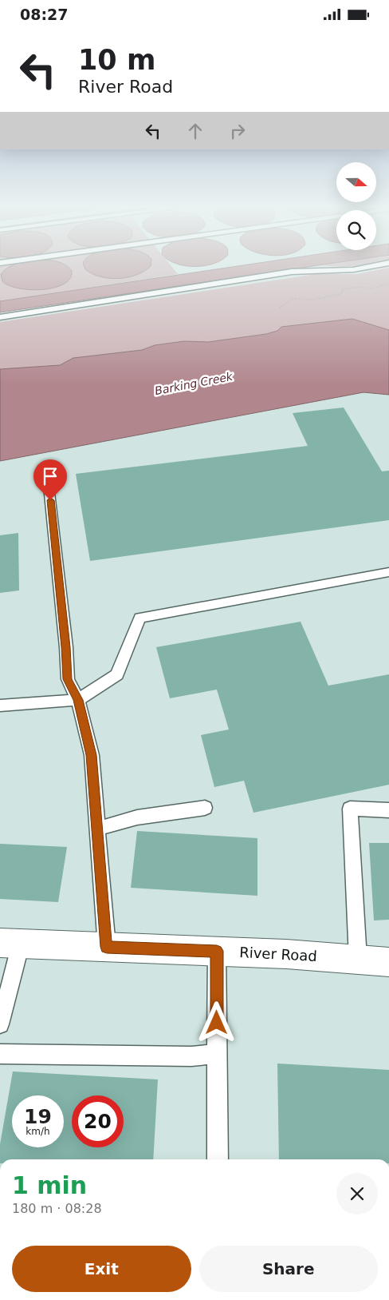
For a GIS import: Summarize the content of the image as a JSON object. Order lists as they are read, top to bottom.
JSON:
{
  "streets": {
    "street": ["River Road"]
  },
  "water": ["Barking Creek"],
  "north": "right",
  "page": {
    "status": "08:27",
    "turn": ["10 m", "River Road"],
    "speed": "19 km/h",
    "limit": "20",
    "heading": ["1 min", "180 m · 08:28"],
    "buttons": ["Exit", "Share"]
  }
}
